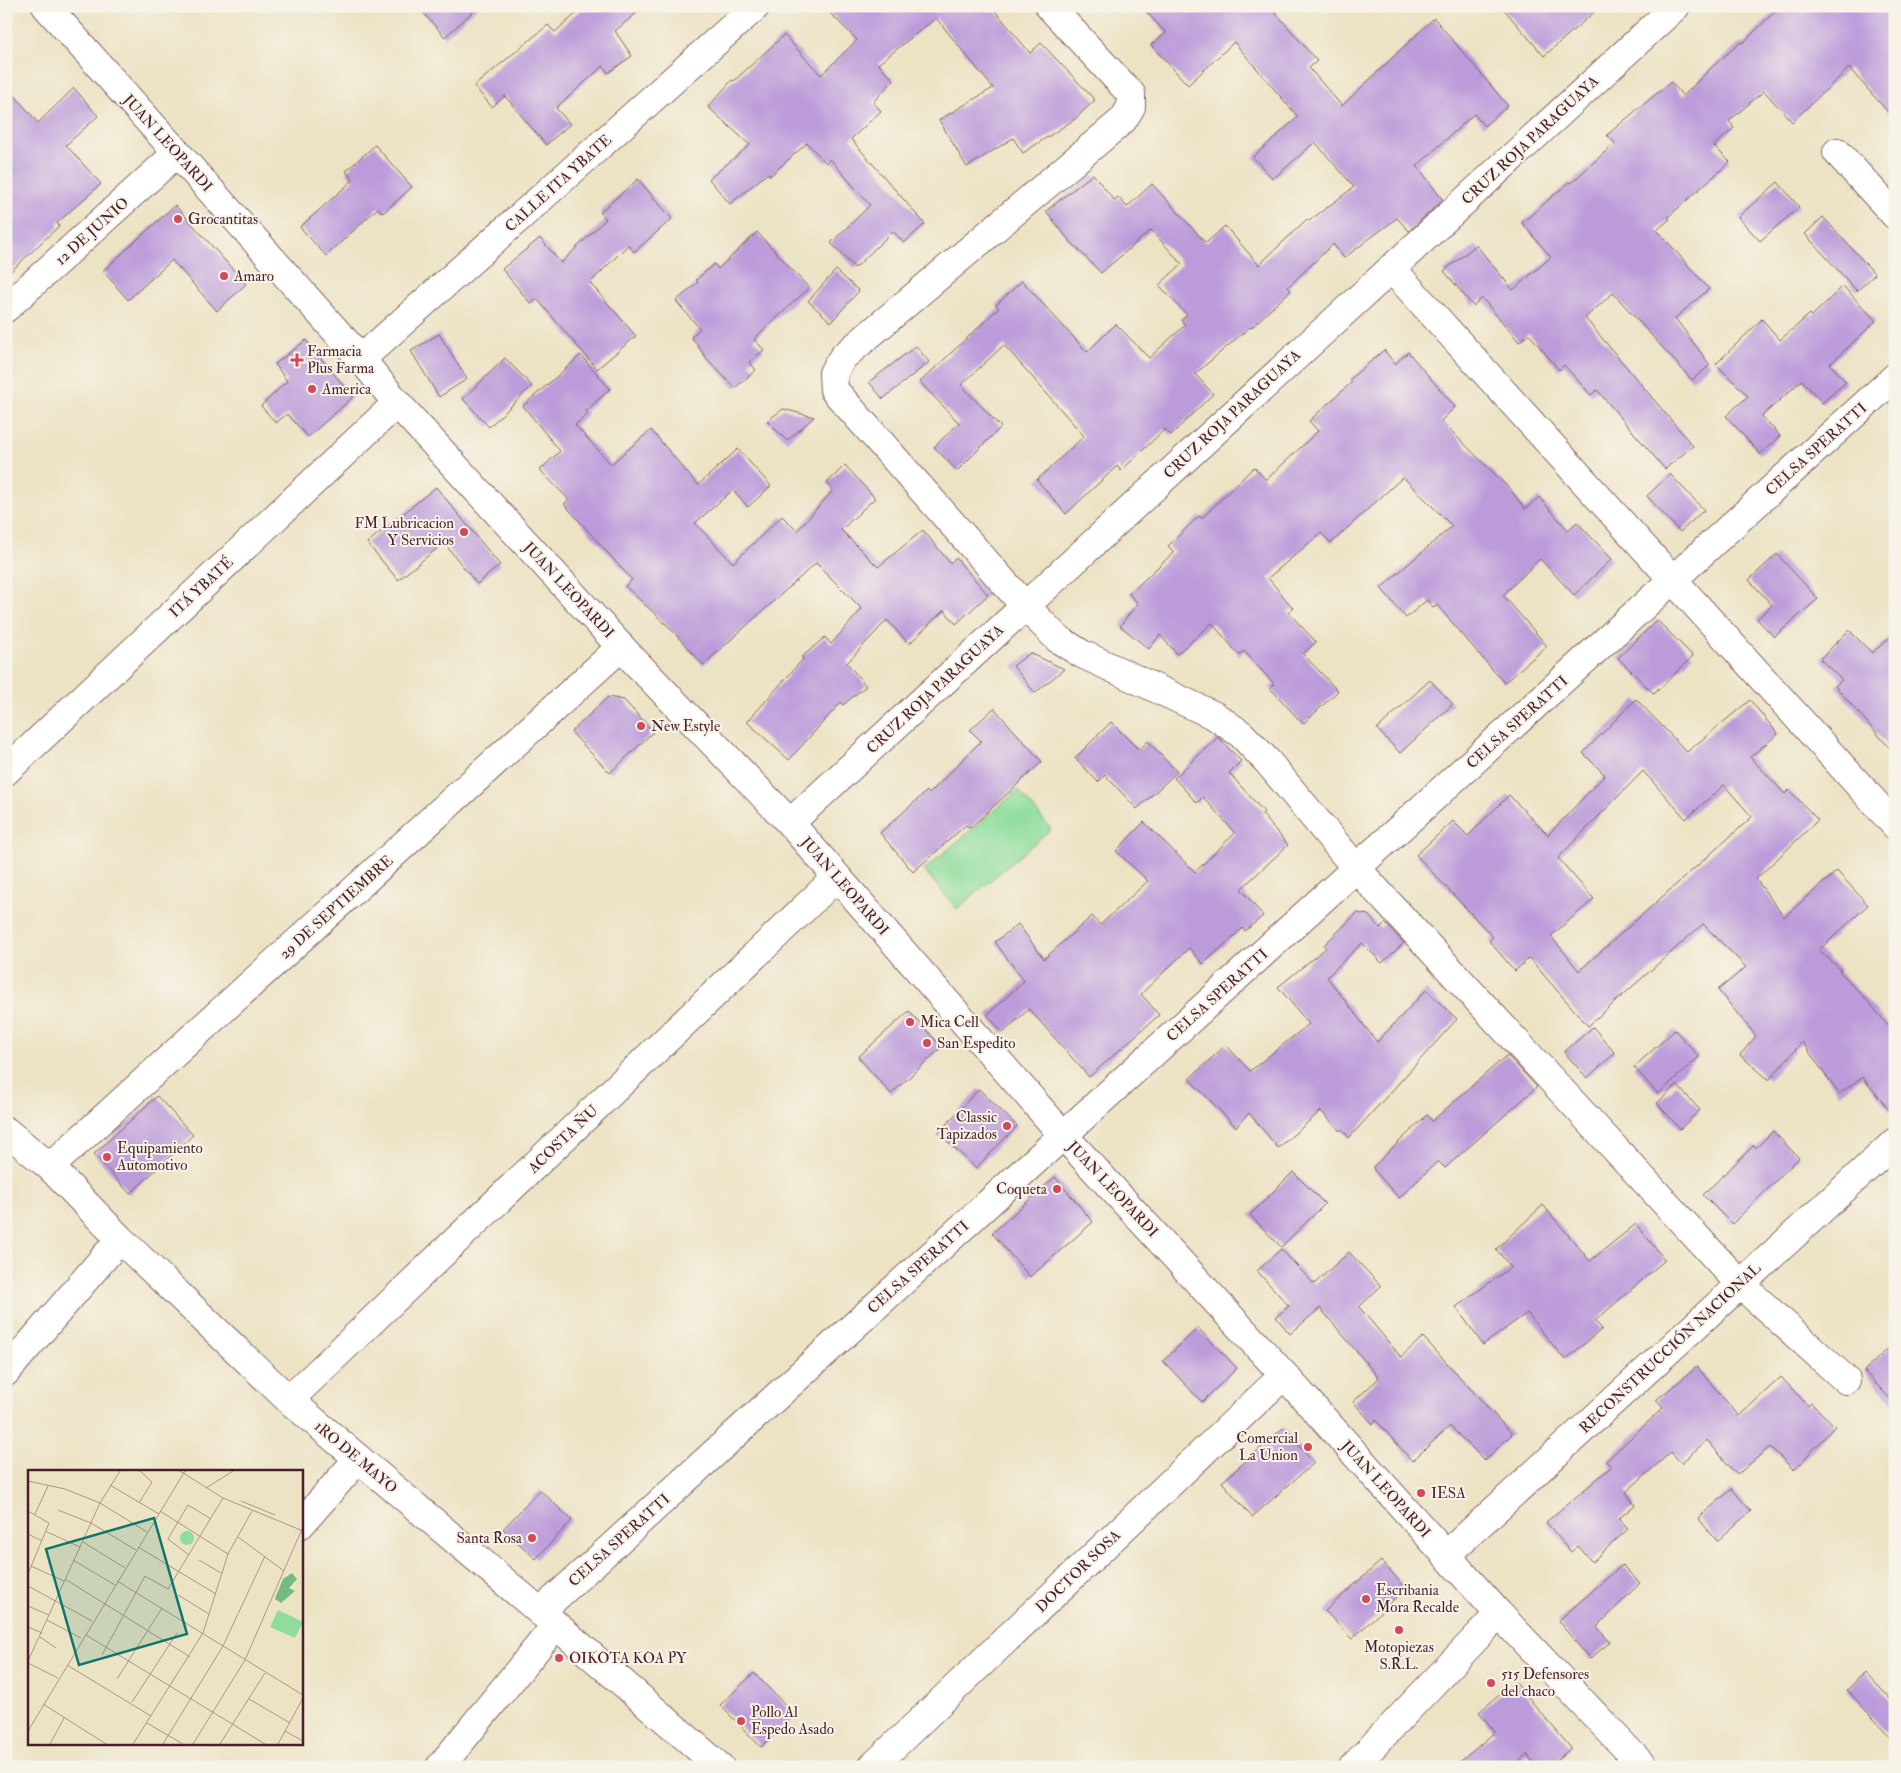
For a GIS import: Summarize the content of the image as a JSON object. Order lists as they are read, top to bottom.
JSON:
{
  "streets": {
    "street": [
      "CRUZ ROJA PARAGUAYA",
      "JUAN LEOPARDI",
      "CALLE ITA YBATE",
      "12 DE JUNIO",
      "CELSA SPERATTI",
      "ITÁ YBATÉ",
      "29 DE SEPTIEMBRE",
      "ACOSTA ÑU",
      "RECONSTRUCCIÓN NACIONAL",
      "1RO DE MAYO",
      "DOCTOR SOSA"
    ]
  },
  "crossings": [
    ["CRUZ ROJA PARAGUAYA", "JUAN LEOPARDI"],
    ["JUAN LEOPARDI", "CALLE ITA YBATE"],
    ["JUAN LEOPARDI", "12 DE JUNIO"],
    ["JUAN LEOPARDI", "CELSA SPERATTI"],
    ["JUAN LEOPARDI", "ITÁ YBATÉ"],
    ["JUAN LEOPARDI", "29 DE SEPTIEMBRE"],
    ["JUAN LEOPARDI", "ACOSTA ÑU"],
    ["JUAN LEOPARDI", "RECONSTRUCCIÓN NACIONAL"],
    ["JUAN LEOPARDI", "DOCTOR SOSA"],
    ["CELSA SPERATTI", "1RO DE MAYO"],
    ["29 DE SEPTIEMBRE", "1RO DE MAYO"],
    ["ACOSTA ÑU", "1RO DE MAYO"]
  ],
  "places": {
    "other": [
      "Grocantitas",
      "Amaro",
      "America",
      "FM Lubricacion Y Servicios",
      "New Estyle",
      "Mica Cell",
      "San Espedito",
      "Classic Tapizados",
      "Equipamiento Automotivo",
      "Coqueta",
      "Comercial La Union",
      "IESA",
      "Santa Rosa",
      "Escribania Mora Recalde",
      "Motopiezas S.R.L.",
      "OIKOTA KOA PY",
      "515 Defensores del chaco",
      "Pollo Al Espedo Asado"
    ],
    "health": ["Farmacia Plus Farma"]
  }
}
